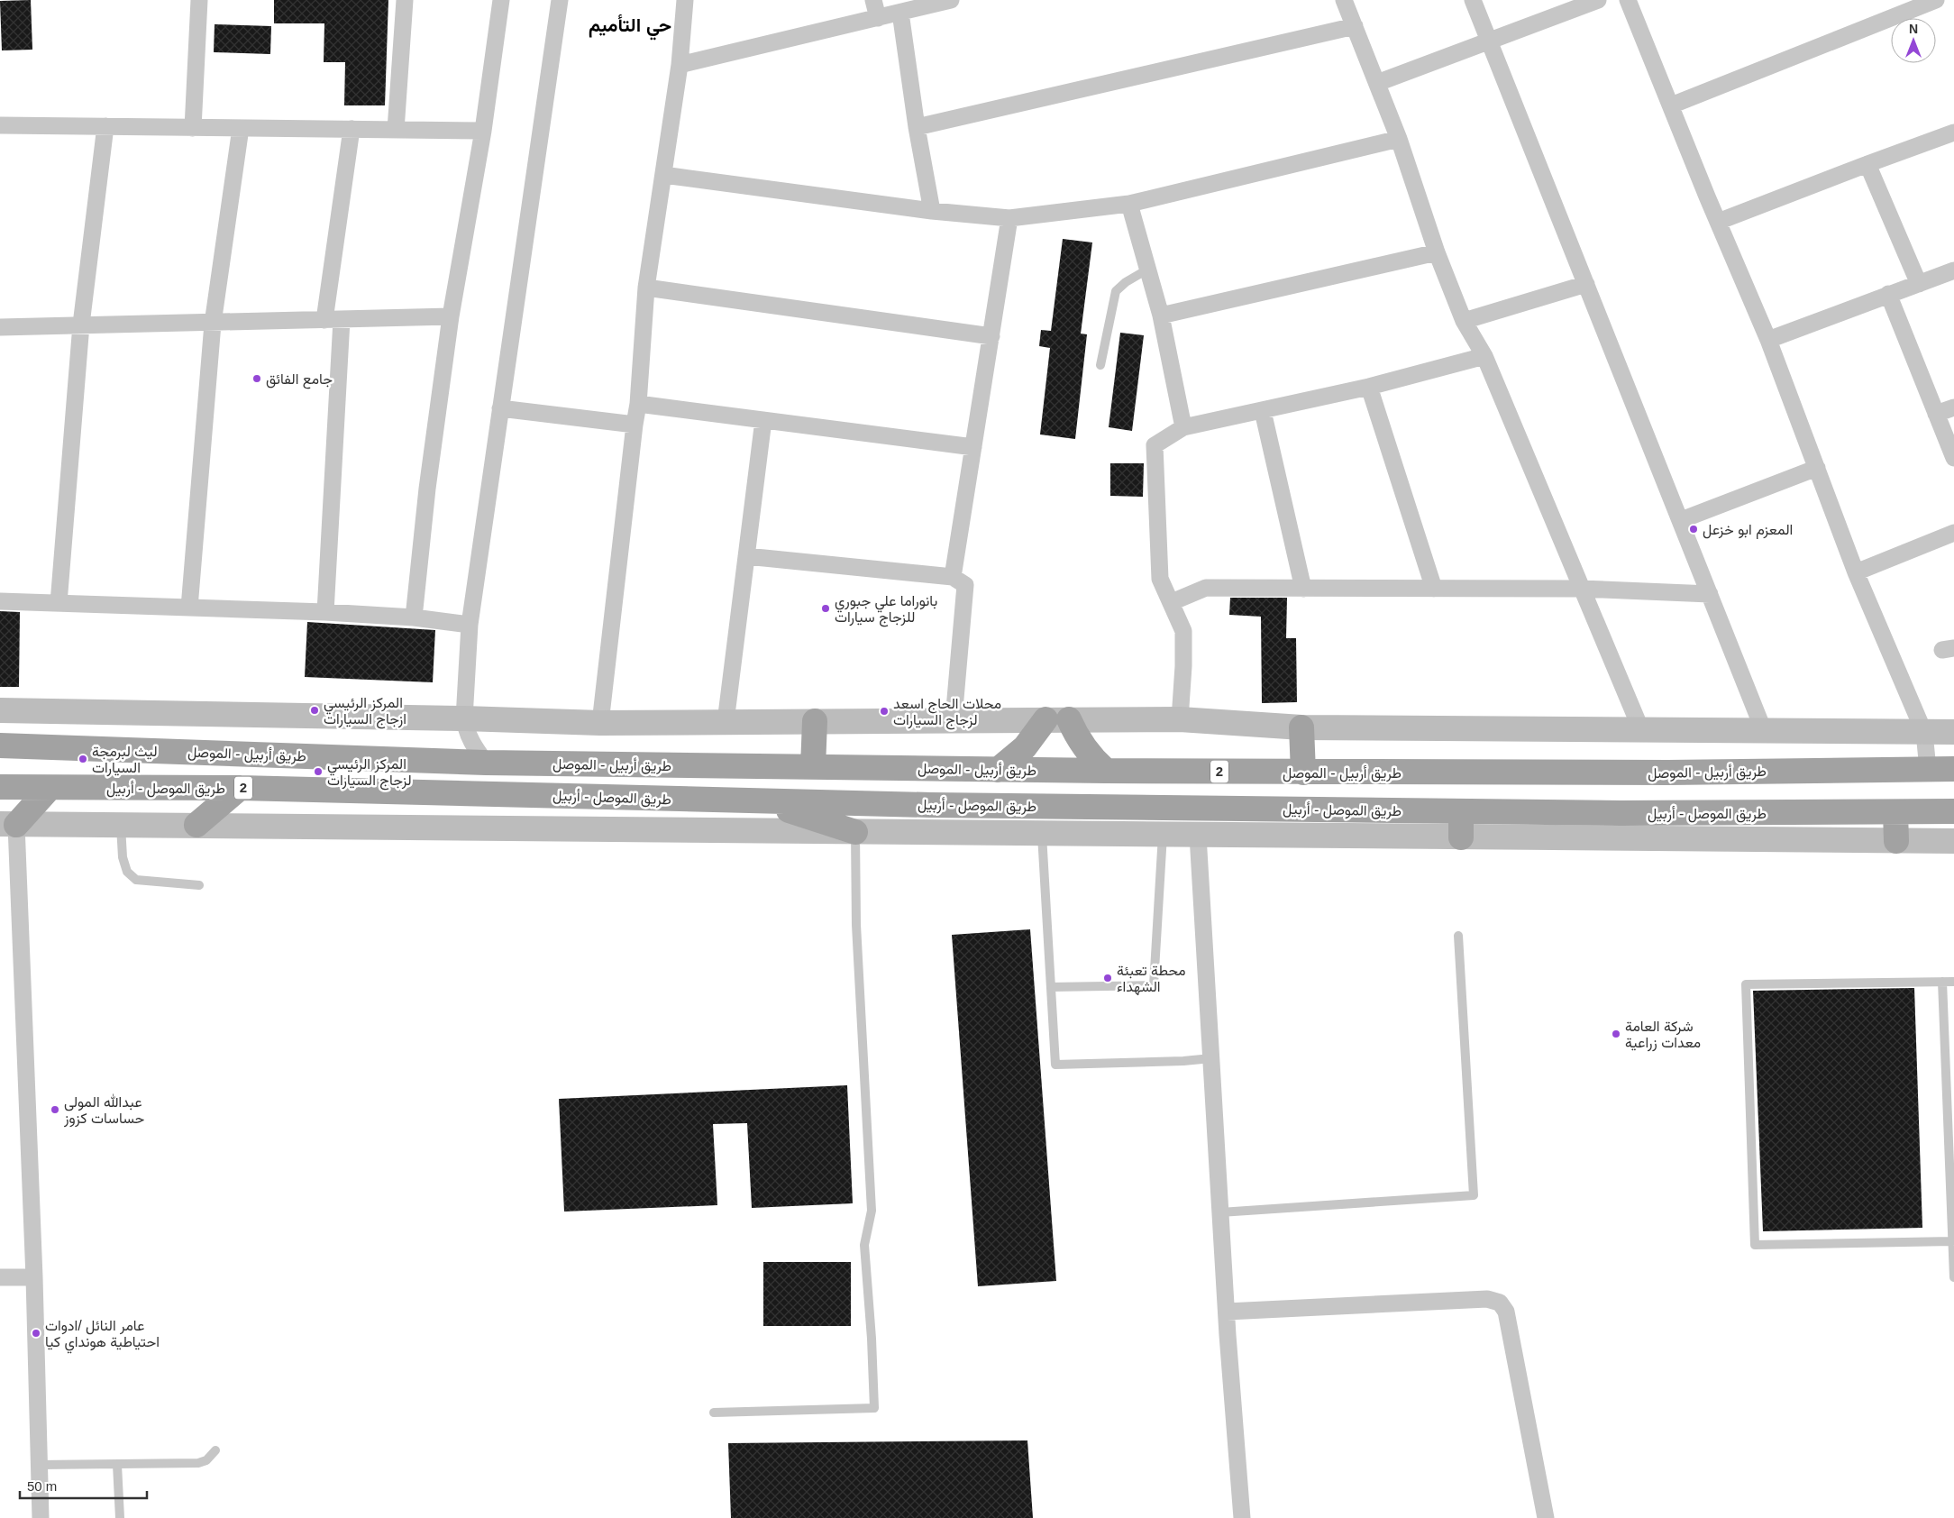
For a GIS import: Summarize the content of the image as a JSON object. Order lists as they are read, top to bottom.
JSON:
{
  "streets": {
    "highway": ["طريق أربيل - الموصل", "2", "طريق الموصل - أربيل"]
  },
  "districts": ["حي التأميم"],
  "places": [
    "جامع الفائق",
    "المعزم ابو خزعل",
    "بانوراما علي جبوري للزجاج سيارات",
    "المركز الرئيسي ازجاج السيارات",
    "محلات الحاج اسعد لزجاج السيارات",
    "ليث لبرمجة السيارات",
    "المركز الرئيسي لزجاج السيارات",
    "محطة تعبئة الشهداء",
    "شركة العامة معدات زراعية",
    "عبدالله المولى حساسات كزوز",
    "عامر النائل /ادوات احتياطية هونداي كيا"
  ],
  "scale_bar": "50 m",
  "north": "top"
}
